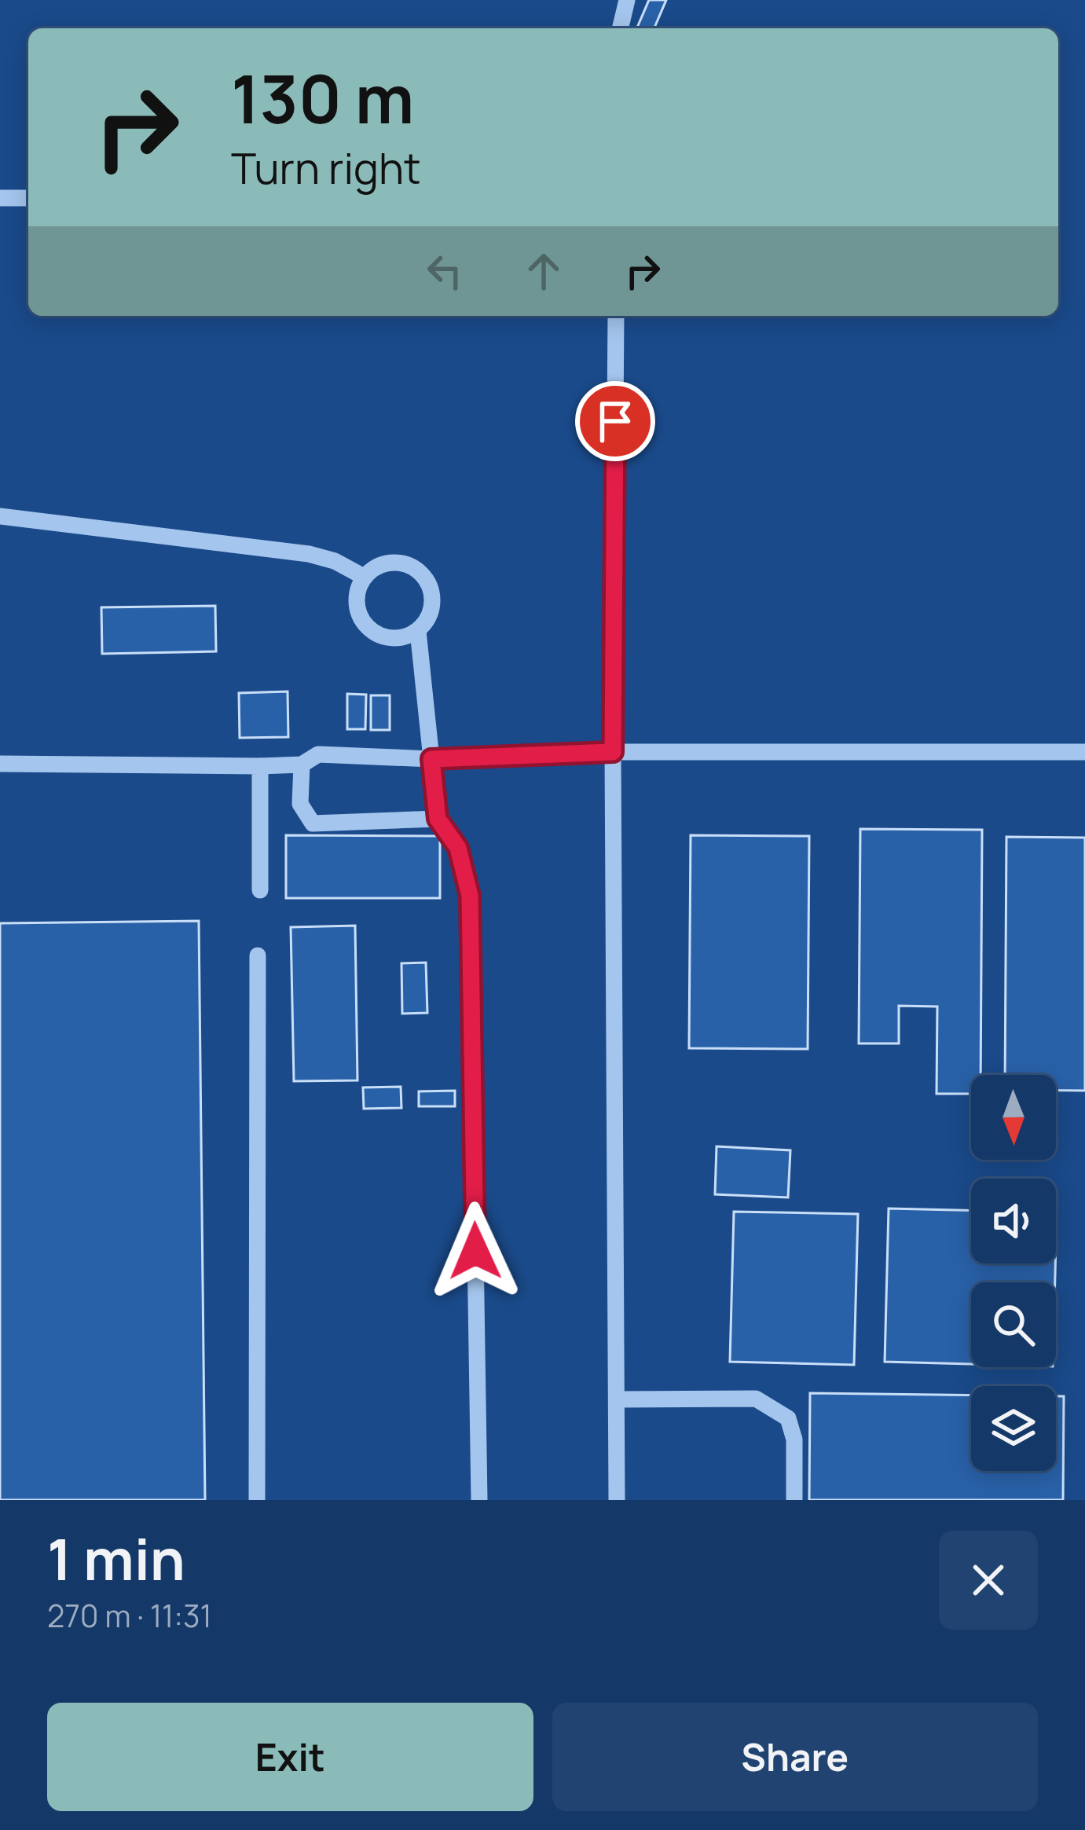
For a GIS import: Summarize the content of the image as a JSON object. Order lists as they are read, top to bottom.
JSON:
{
  "north": "bottom",
  "page": {
    "turn": ["130 m", "Turn right"],
    "heading": ["1 min", "270 m · 11:31"],
    "buttons": ["Exit", "Share"]
  }
}
